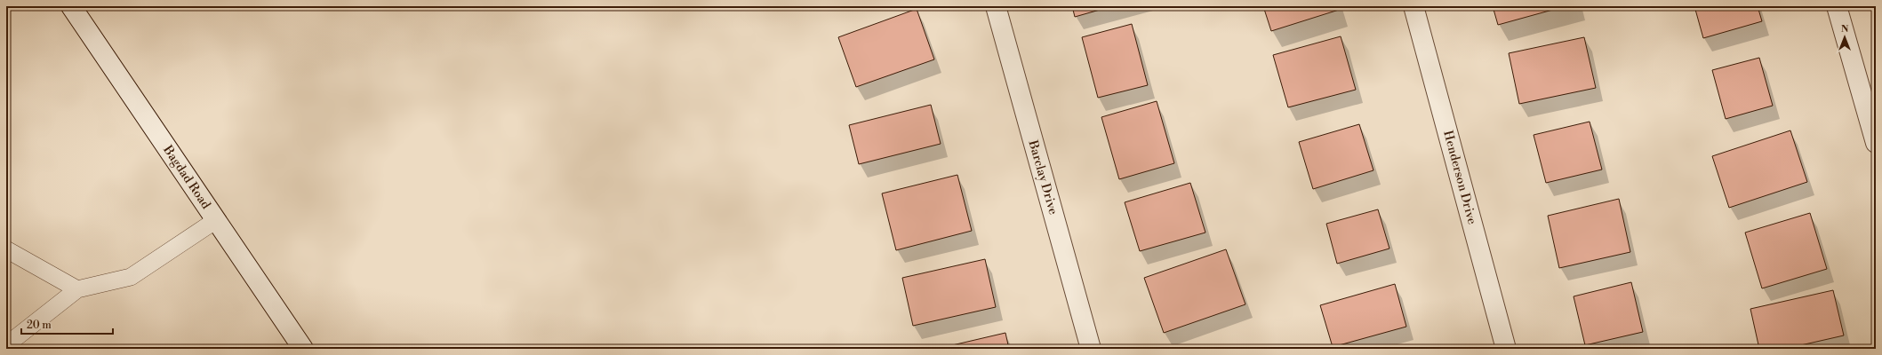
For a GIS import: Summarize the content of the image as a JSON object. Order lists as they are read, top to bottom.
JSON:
{
  "streets": {
    "street": ["Bagdad Road", "Barclay Drive", "Henderson Drive"]
  },
  "scale_bar": "20 m",
  "north": "top"
}
